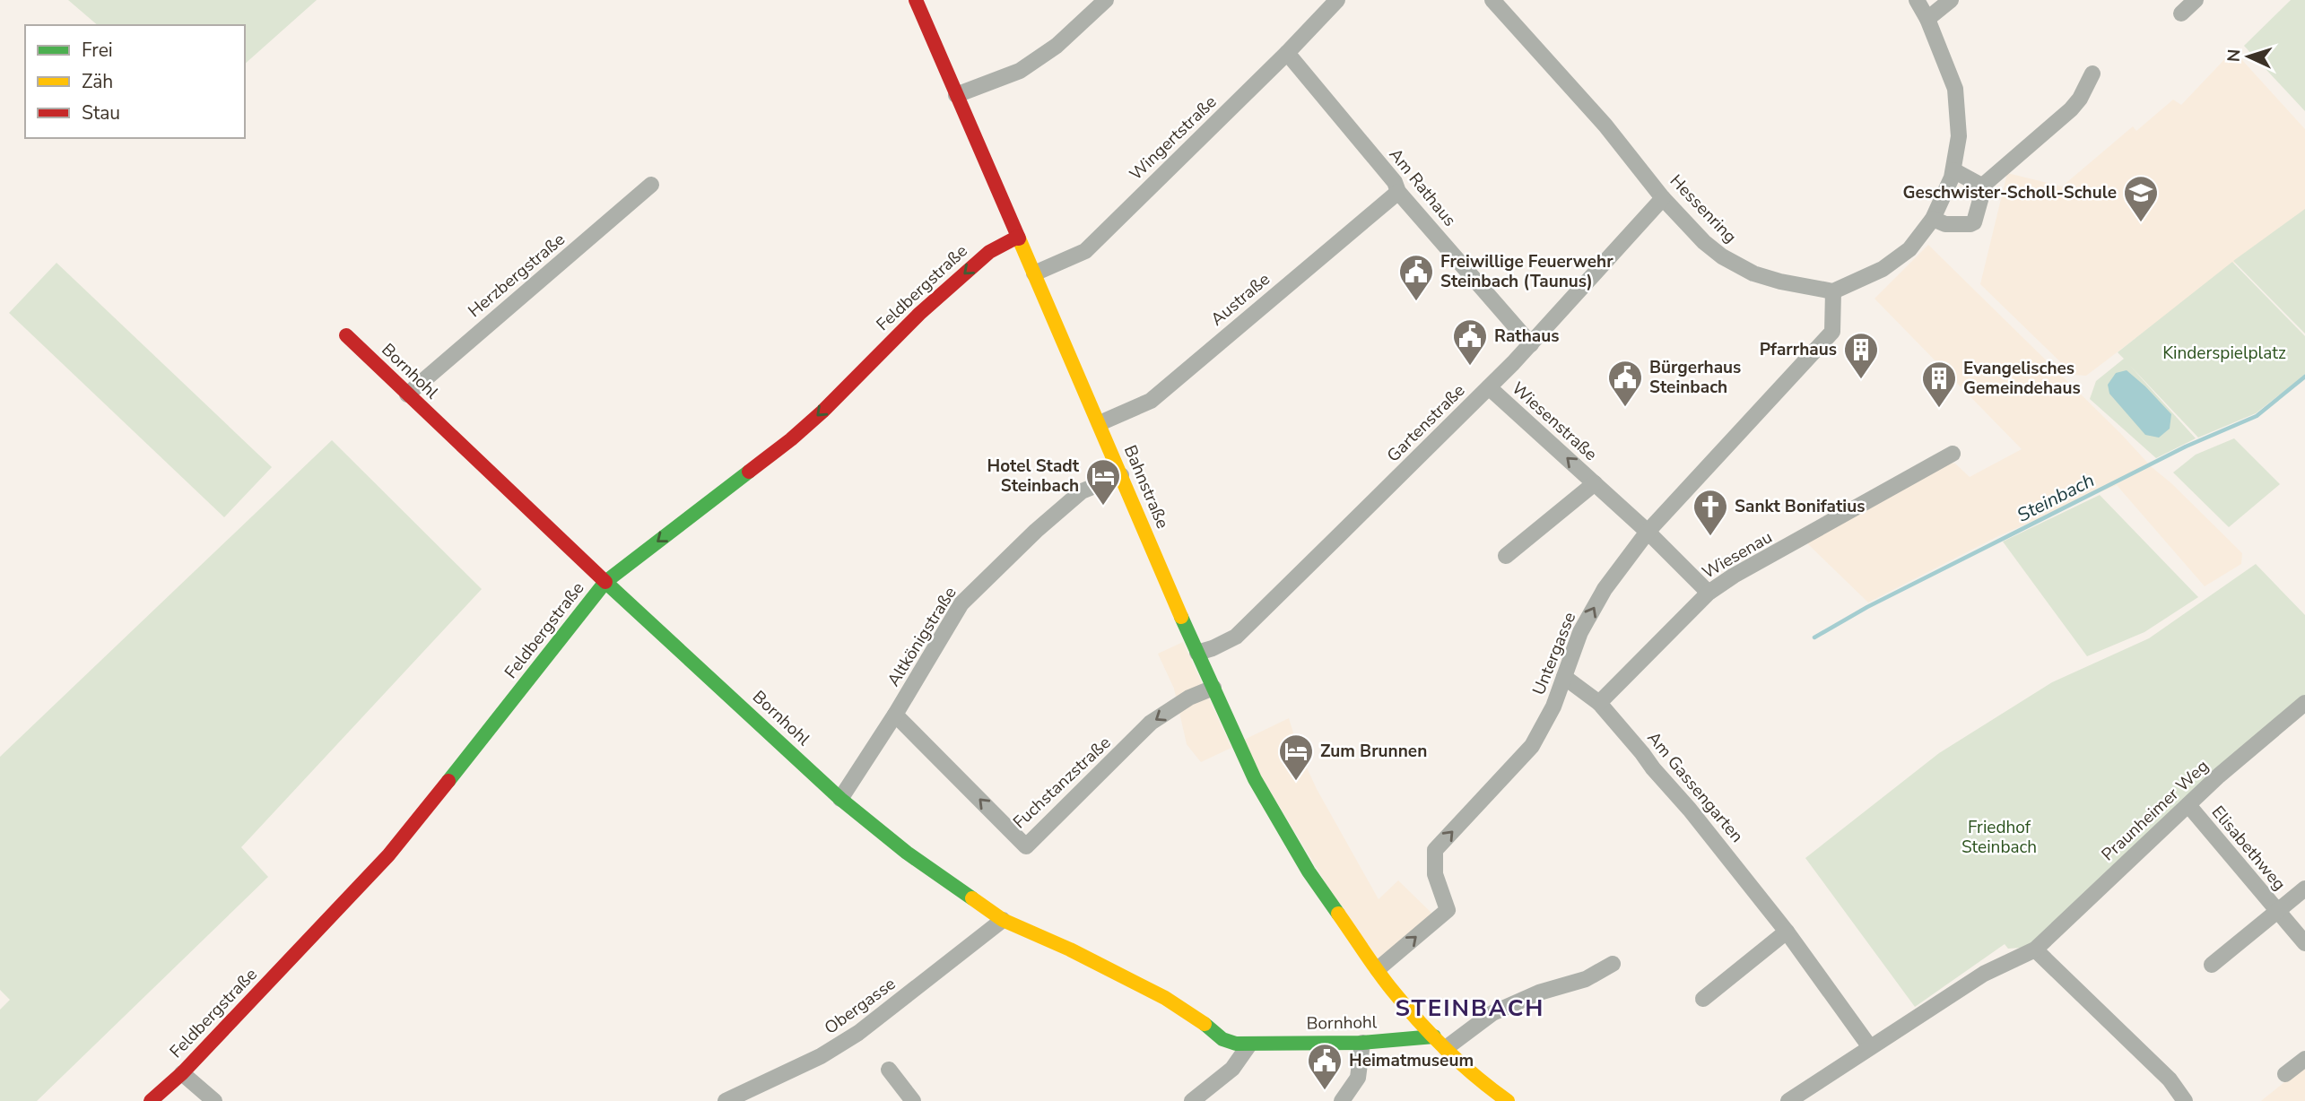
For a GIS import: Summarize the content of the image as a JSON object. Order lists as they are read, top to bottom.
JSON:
{
  "streets": {
    "street": [
      "Wingertstraße",
      "Am Rathaus",
      "Hessenring",
      "Herzbergstraße",
      "Feldbergstraße",
      "Austraße",
      "Bornhohl",
      "Wiesenstraße",
      "Gartenstraße",
      "Bahnstraße",
      "Wiesenau",
      "Altkönigstraße",
      "Untergasse",
      "Fuchstanzstraße",
      "Am Gassengarten",
      "Praunheimer Weg",
      "Elisabethweg",
      "Obergasse"
    ]
  },
  "crossings": [
    ["Wingertstraße", "Am Rathaus"],
    ["Wingertstraße", "Bahnstraße"],
    ["Am Rathaus", "Austraße"],
    ["Am Rathaus", "Gartenstraße"],
    ["Hessenring", "Gartenstraße"],
    ["Hessenring", "Untergasse"],
    ["Herzbergstraße", "Bornhohl"],
    ["Feldbergstraße", "Bornhohl"],
    ["Feldbergstraße", "Bahnstraße"],
    ["Austraße", "Bahnstraße"],
    ["Bornhohl", "Bahnstraße"],
    ["Bornhohl", "Altkönigstraße"],
    ["Bornhohl", "Obergasse"],
    ["Wiesenstraße", "Gartenstraße"],
    ["Wiesenstraße", "Wiesenau"],
    ["Wiesenstraße", "Untergasse"],
    ["Gartenstraße", "Bahnstraße"],
    ["Bahnstraße", "Altkönigstraße"],
    ["Bahnstraße", "Untergasse"],
    ["Bahnstraße", "Fuchstanzstraße"],
    ["Wiesenau", "Am Gassengarten"],
    ["Altkönigstraße", "Fuchstanzstraße"],
    ["Untergasse", "Am Gassengarten"],
    ["Am Gassengarten", "Praunheimer Weg"],
    ["Praunheimer Weg", "Elisabethweg"]
  ],
  "one_way": ["Feldbergstraße", "Untergasse"],
  "districts": ["STEINBACH"],
  "water": ["Steinbach"],
  "parks": ["Kinderspielplatz", "Friedhof Steinbach"],
  "places": {
    "school or university": ["Geschwister-Scholl-Schule"],
    "public building": [
      "Freiwillige Feuerwehr Steinbach (Taunus)",
      "Rathaus",
      "Bürgerhaus Steinbach",
      "Heimatmuseum"
    ],
    "building": ["Pfarrhaus", "Evangelisches Gemeindehaus"],
    "hotel": ["Hotel Stadt Steinbach", "Zum Brunnen"],
    "church": ["Sankt Bonifatius"]
  },
  "legend": ["Frei", "Zäh", "Stau"],
  "north": "left"
}
